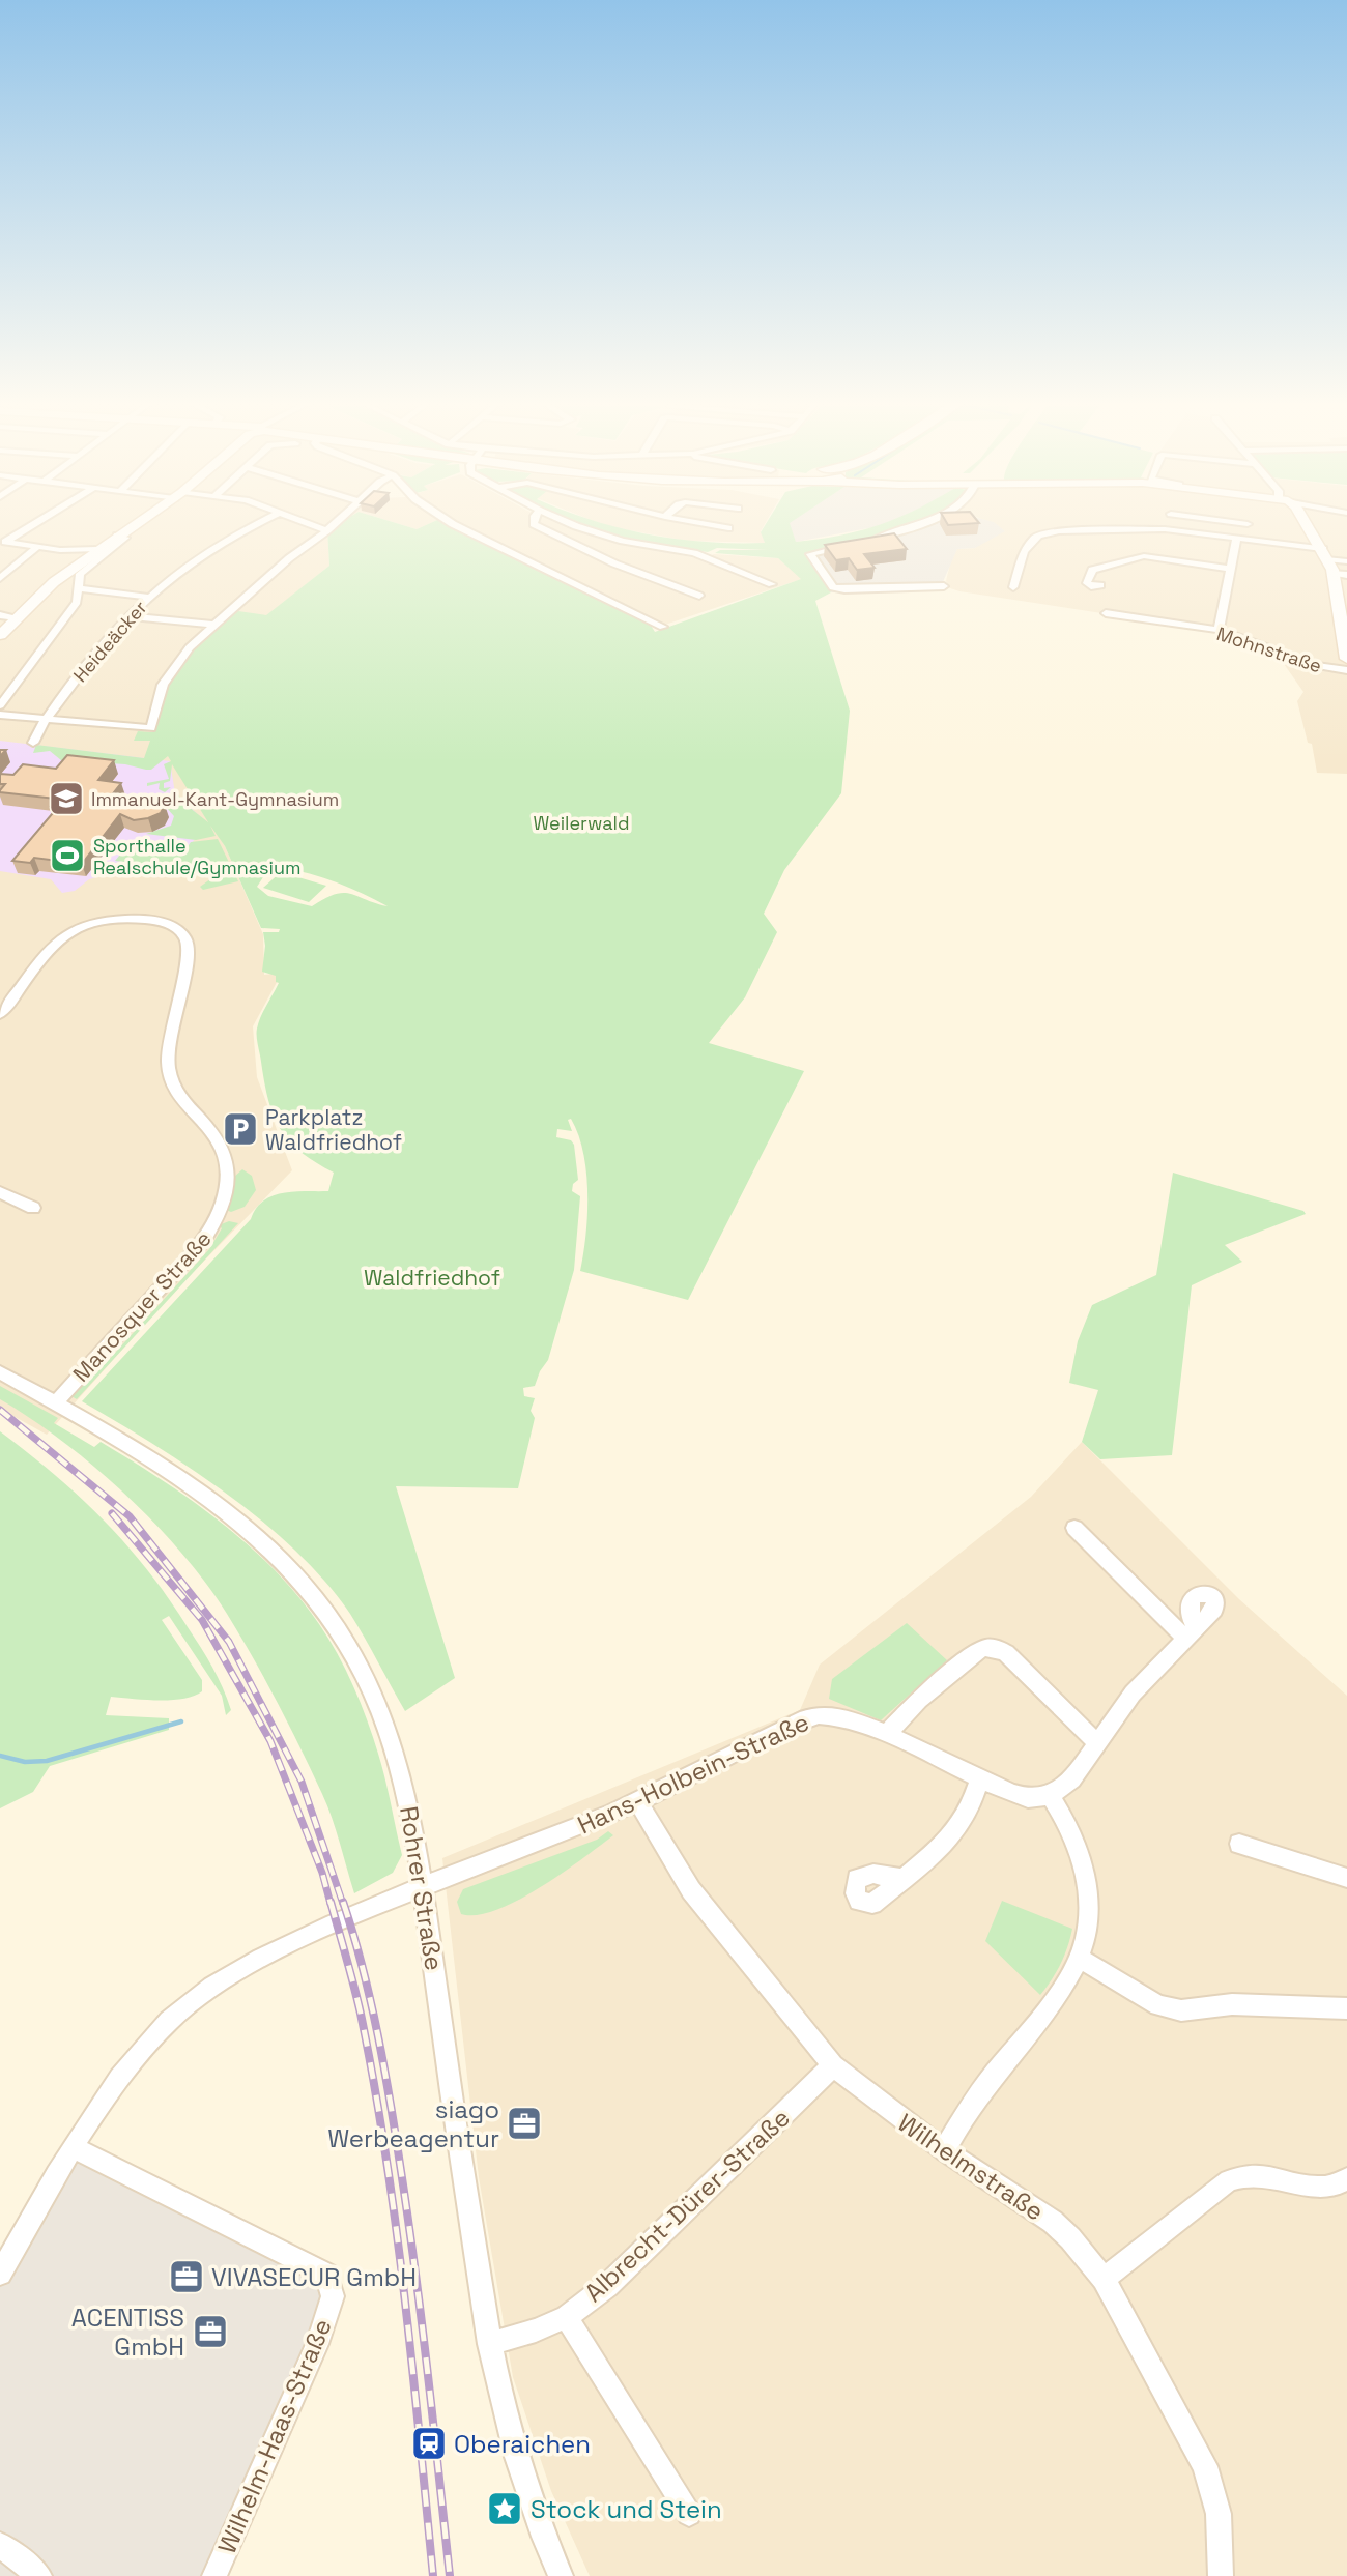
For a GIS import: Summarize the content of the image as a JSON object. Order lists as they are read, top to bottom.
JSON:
{
  "streets": {
    "street": [
      "Heideäcker",
      "Mohnstraße",
      "Manosquer Straße",
      "Hans-Holbein-Straße",
      "Rohrer Straße",
      "Wilhelmstraße",
      "Albrecht-Dürer-Straße",
      "Wilhelm-Haas-Straße"
    ]
  },
  "crossings": [
    ["Manosquer Straße", "Rohrer Straße"],
    ["Hans-Holbein-Straße", "Rohrer Straße"],
    ["Hans-Holbein-Straße", "Wilhelmstraße"],
    ["Hans-Holbein-Straße", "Wilhelm-Haas-Straße"],
    ["Rohrer Straße", "Albrecht-Dürer-Straße"],
    ["Wilhelmstraße", "Albrecht-Dürer-Straße"]
  ],
  "parks": ["Weilerwald", "Waldfriedhof"],
  "places": {
    "school or university": ["Immanuel-Kant-Gymnasium"],
    "sports": ["Sporthalle Realschule/Gymnasium"],
    "parking": ["Parkplatz Waldfriedhof"],
    "office": ["siago Werbeagentur", "VIVASECUR GmbH", "ACENTISS GmbH"],
    "station": ["Oberaichen"],
    "place": ["Stock und Stein"]
  }
}
